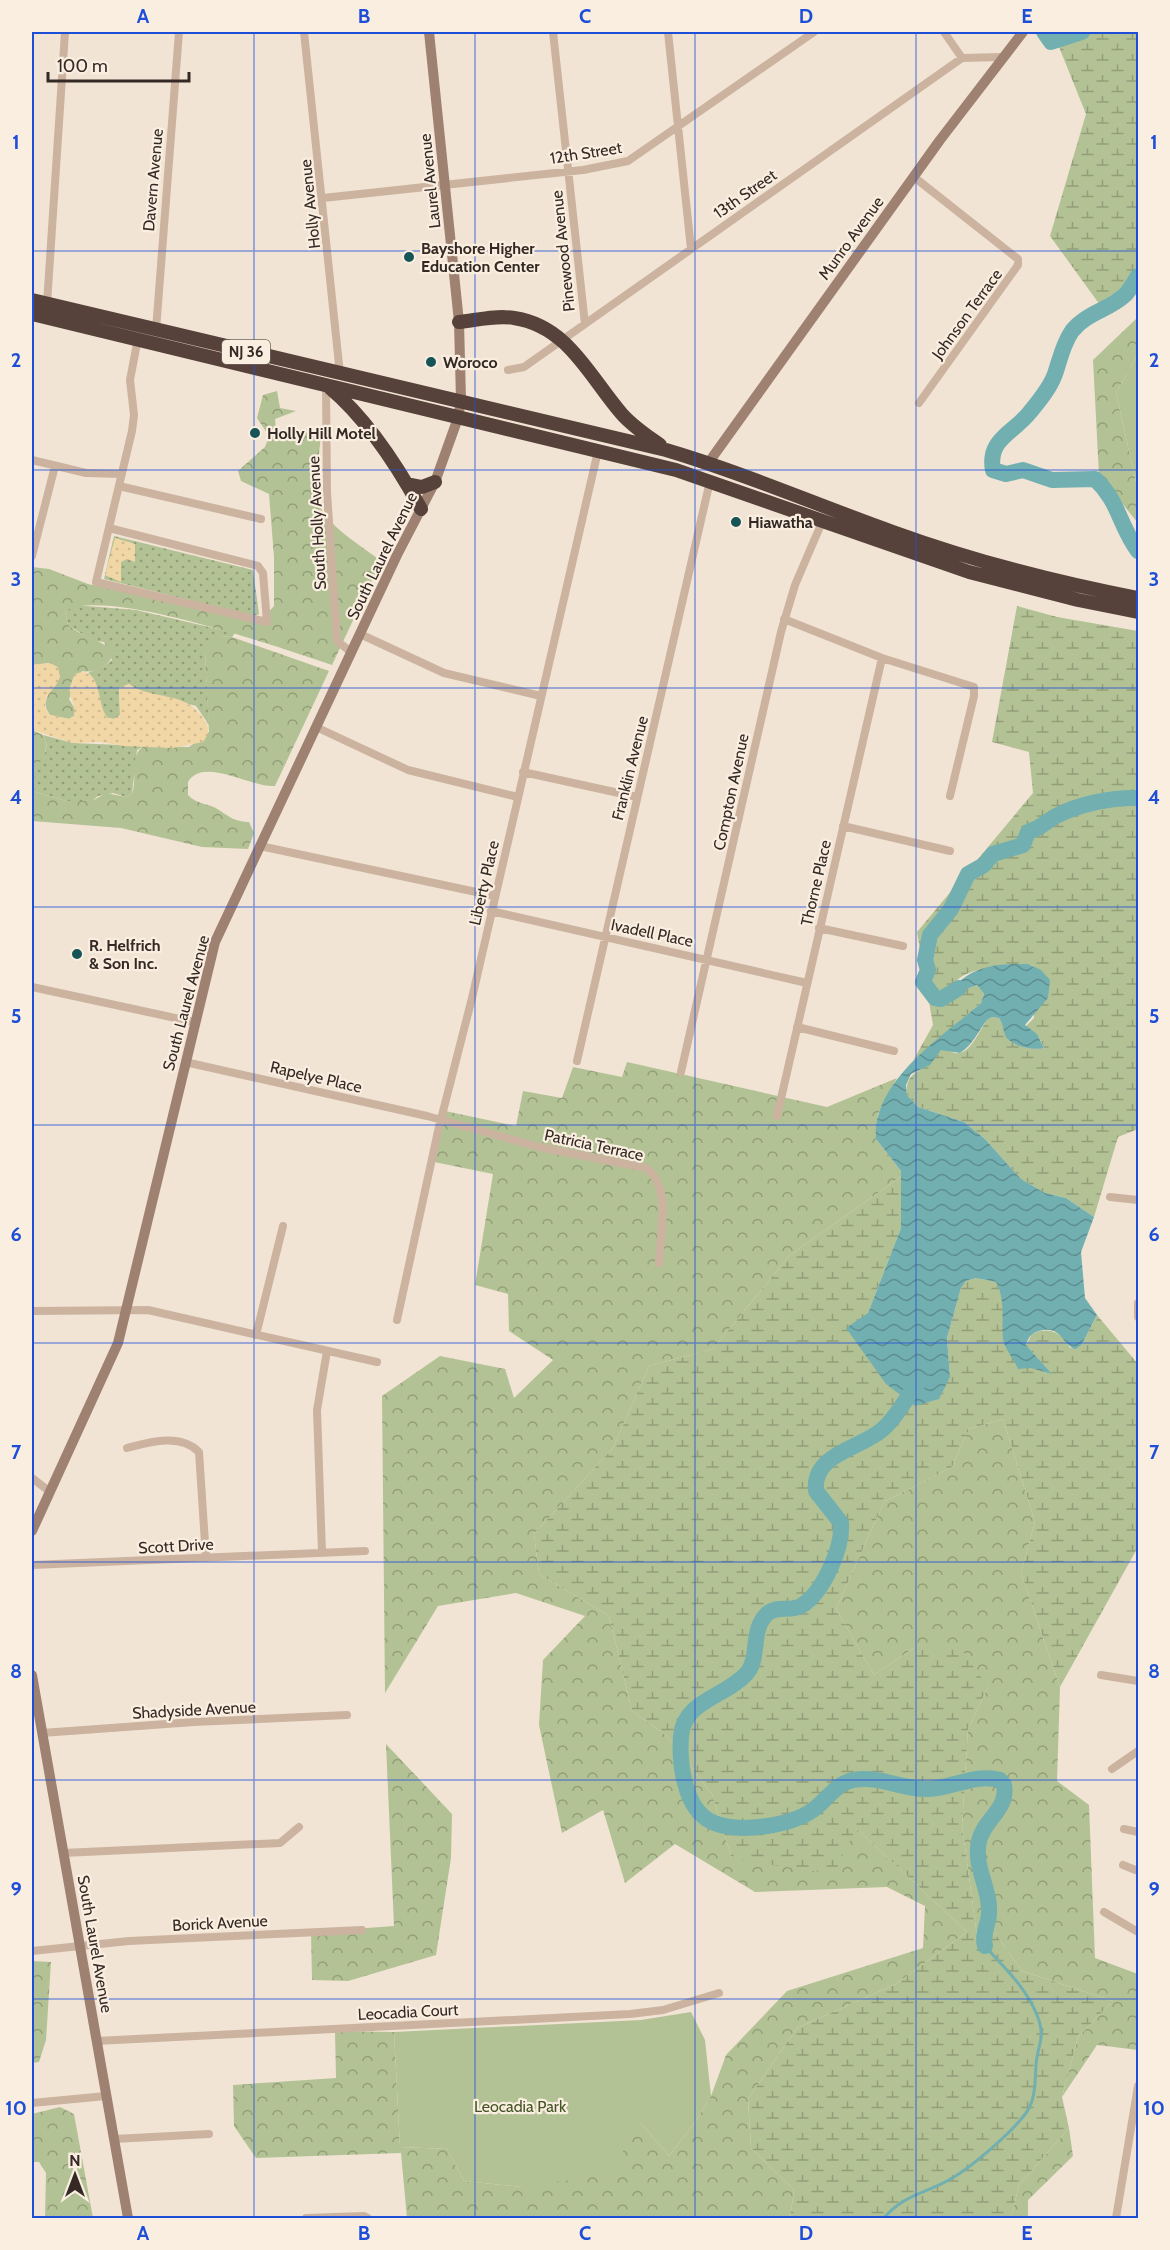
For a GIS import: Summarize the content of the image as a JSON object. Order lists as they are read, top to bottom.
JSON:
{
  "streets": {
    "highway": ["NJ 36"],
    "street": [
      "12th Street",
      "Davern Avenue",
      "Laurel Avenue",
      "13th Street",
      "Holly Avenue",
      "Munro Avenue",
      "Pinewood Avenue",
      "Johnson Terrace",
      "South Holly Avenue",
      "South Laurel Avenue",
      "Franklin Avenue",
      "Compton Avenue",
      "Liberty Place",
      "Thorne Place",
      "Ivadell Place",
      "Rapelye Place",
      "Patricia Terrace",
      "Scott Drive",
      "Shadyside Avenue",
      "Borick Avenue",
      "Leocadia Court"
    ]
  },
  "crossings": [
    ["12th Street", "Laurel Avenue"],
    ["12th Street", "Holly Avenue"],
    ["12th Street", "Pinewood Avenue"],
    ["Davern Avenue", "NJ 36"],
    ["Laurel Avenue", "NJ 36"],
    ["Laurel Avenue", "South Laurel Avenue"],
    ["13th Street", "Pinewood Avenue"],
    ["Holly Avenue", "NJ 36"],
    ["Munro Avenue", "Johnson Terrace"],
    ["Munro Avenue", "NJ 36"],
    ["NJ 36", "South Holly Avenue"],
    ["NJ 36", "South Laurel Avenue"],
    ["NJ 36", "Franklin Avenue"],
    ["NJ 36", "Compton Avenue"],
    ["NJ 36", "Liberty Place"],
    ["South Holly Avenue", "South Laurel Avenue"],
    ["South Laurel Avenue", "Rapelye Place"],
    ["South Laurel Avenue", "Shadyside Avenue"],
    ["South Laurel Avenue", "Borick Avenue"],
    ["South Laurel Avenue", "Leocadia Court"],
    ["Franklin Avenue", "Ivadell Place"],
    ["Compton Avenue", "Ivadell Place"],
    ["Liberty Place", "Ivadell Place"],
    ["Liberty Place", "Rapelye Place"],
    ["Liberty Place", "Patricia Terrace"],
    ["Thorne Place", "Ivadell Place"],
    ["Rapelye Place", "Patricia Terrace"]
  ],
  "parks": ["Leocadia Park"],
  "places": [
    "Bayshore Higher Education Center",
    "Woroco",
    "Holly Hill Motel",
    "Hiawatha",
    "R. Helfrich & Son Inc."
  ],
  "scale_bar": "100 m",
  "north": "top",
  "grid": {
    "columns": [
      "A",
      "B",
      "C",
      "D",
      "E"
    ],
    "rows": [
      "1",
      "2",
      "3",
      "4",
      "5",
      "6",
      "7",
      "8",
      "9",
      "10"
    ]
  }
}
